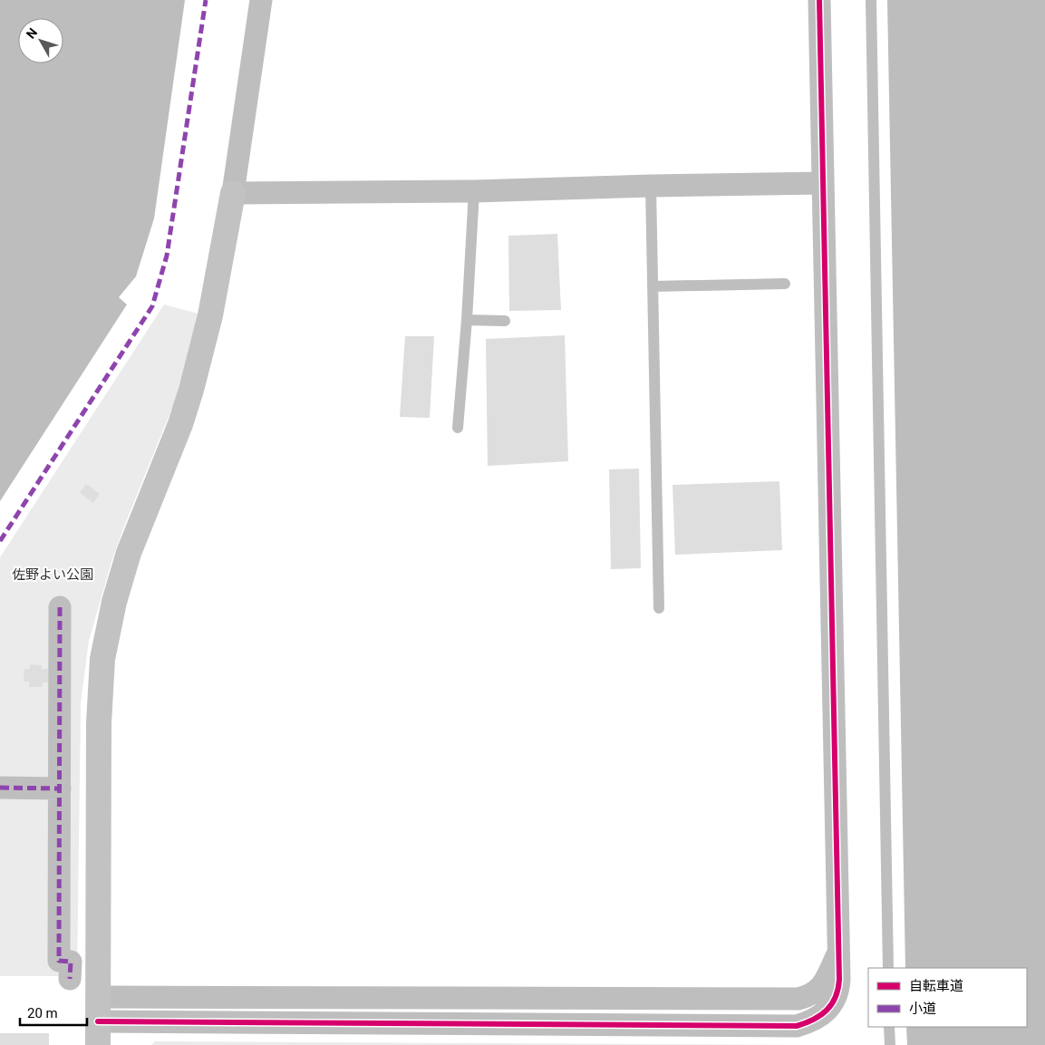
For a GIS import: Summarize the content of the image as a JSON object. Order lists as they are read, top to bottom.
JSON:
{
  "parks": ["佐野よい公園"],
  "legend": ["自転車道", "小道"],
  "scale_bar": "20 m",
  "north": "top left"
}
